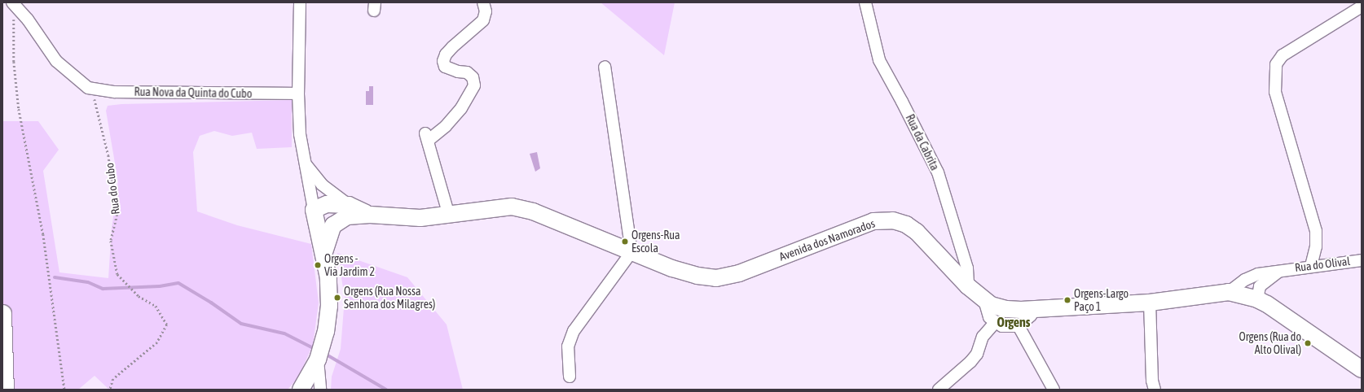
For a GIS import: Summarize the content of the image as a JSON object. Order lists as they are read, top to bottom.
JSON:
{
  "streets": {
    "street": [
      "Rua Nova da Quinta do Cubo",
      "Rua da Cabrita",
      "Avenida dos Namorados",
      "Rua do Olival"
    ],
    "path": ["Rua do Cubo"]
  },
  "crossings": [
    ["Rua Nova da Quinta do Cubo", "Rua do Cubo"],
    ["Rua da Cabrita", "Avenida dos Namorados"],
    ["Avenida dos Namorados", "Rua do Olival"]
  ],
  "districts": ["Orgens"],
  "places": [
    "Orgens-Rua Escola",
    "Orgens - Via Jardim 2",
    "Orgens (Rua Nossa Senhora dos Milagres)",
    "Orgens-Largo Paço 1",
    "Orgens (Rua do Alto Olival)"
  ]
}
